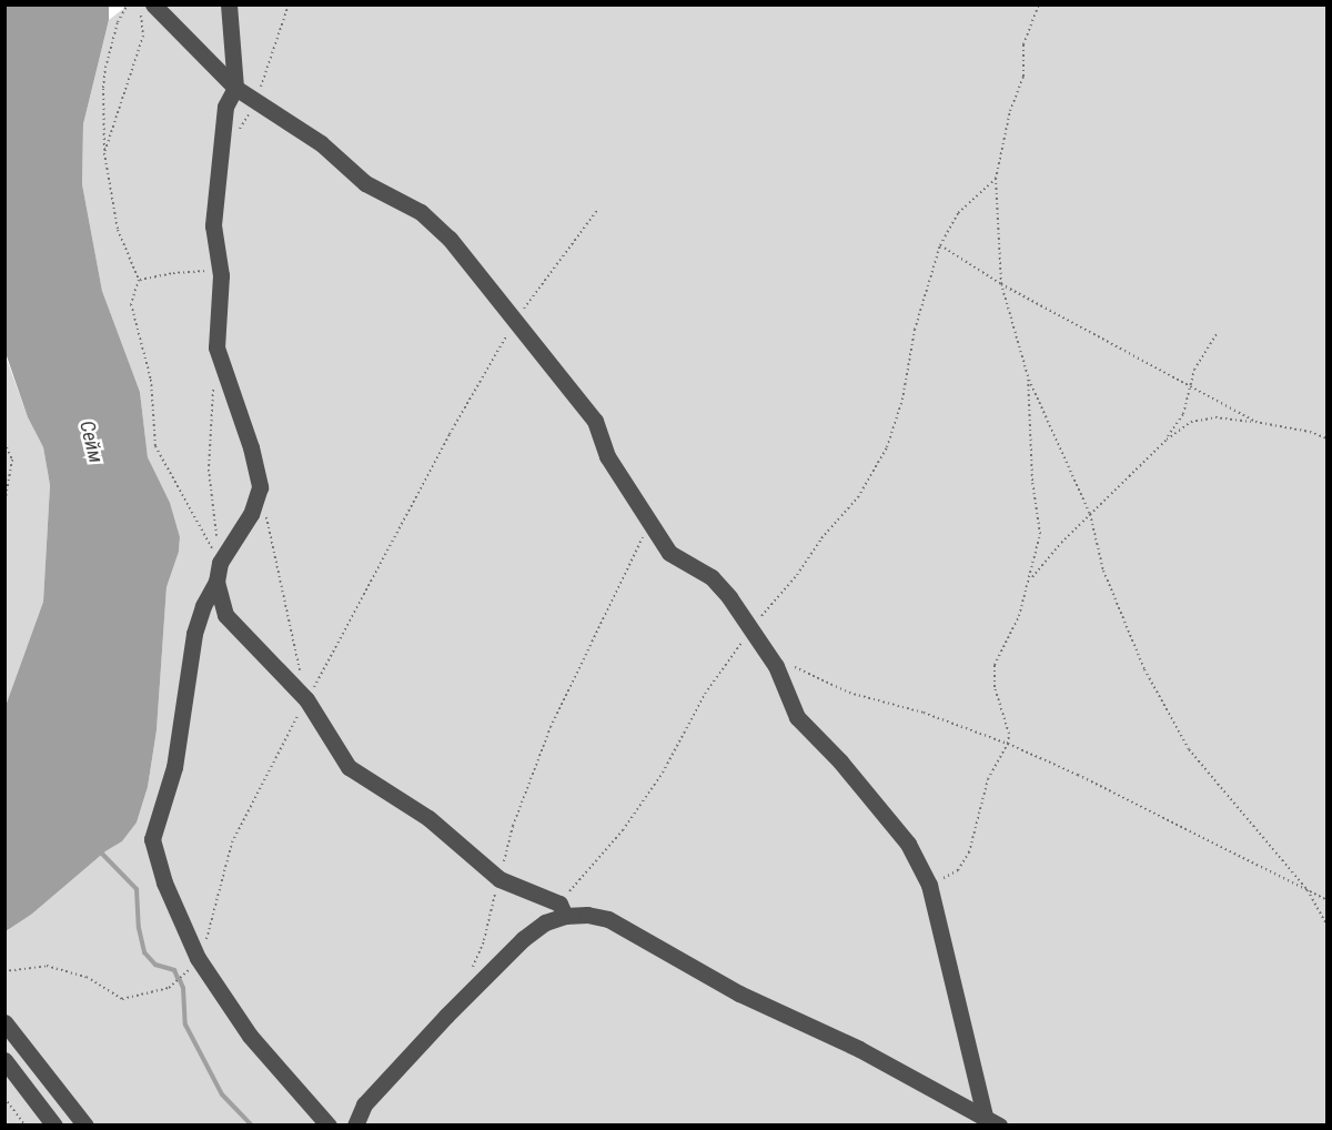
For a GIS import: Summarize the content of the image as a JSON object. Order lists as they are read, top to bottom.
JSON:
{
  "water": ["Сейм"]
}
